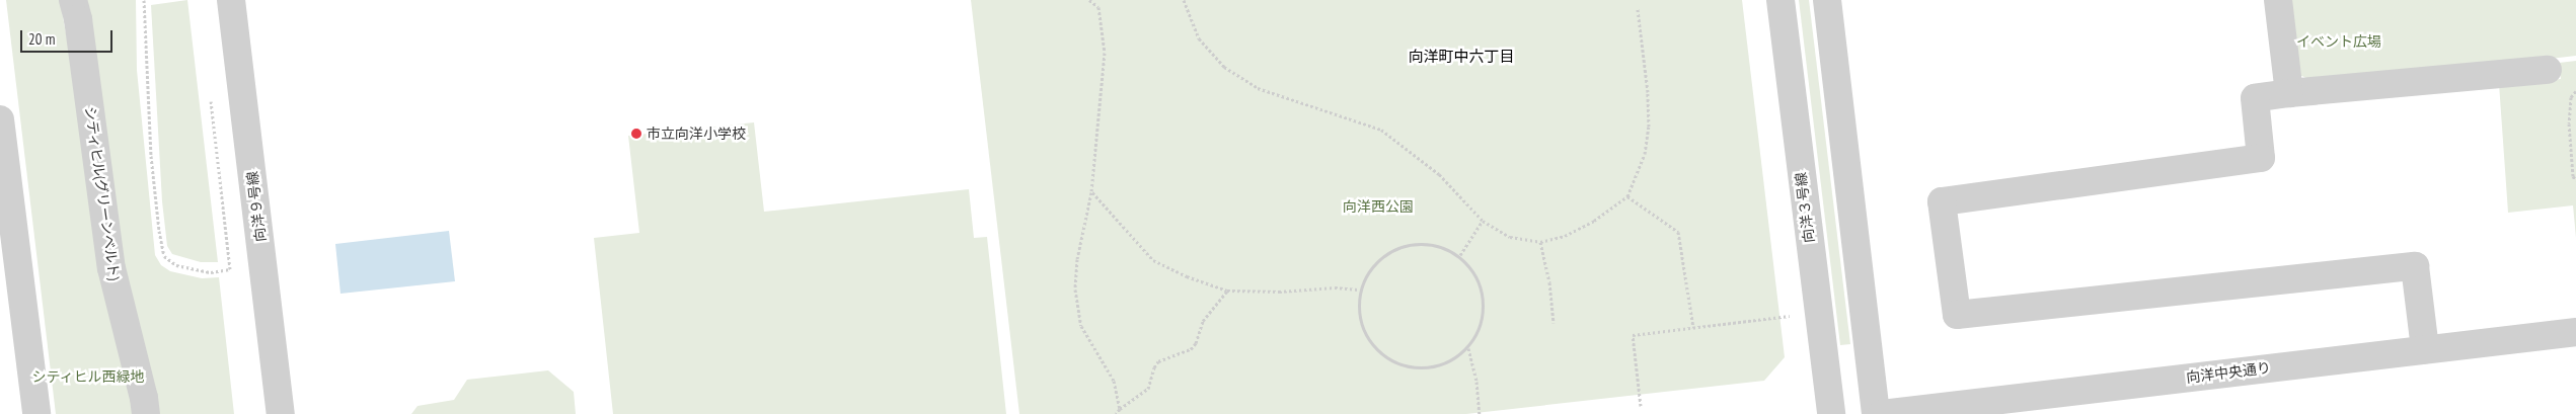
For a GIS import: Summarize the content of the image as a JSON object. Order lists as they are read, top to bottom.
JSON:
{
  "streets": {
    "street": [
      "シティヒル(グリーンベルト)",
      "向洋９号線",
      "向洋３号線",
      "向洋中央通り"
    ]
  },
  "districts": ["向洋町中六丁目"],
  "parks": ["イベント広場", "向洋西公園", "シティヒル西緑地"],
  "places": ["市立向洋小学校"],
  "scale_bar": "20 m"
}
